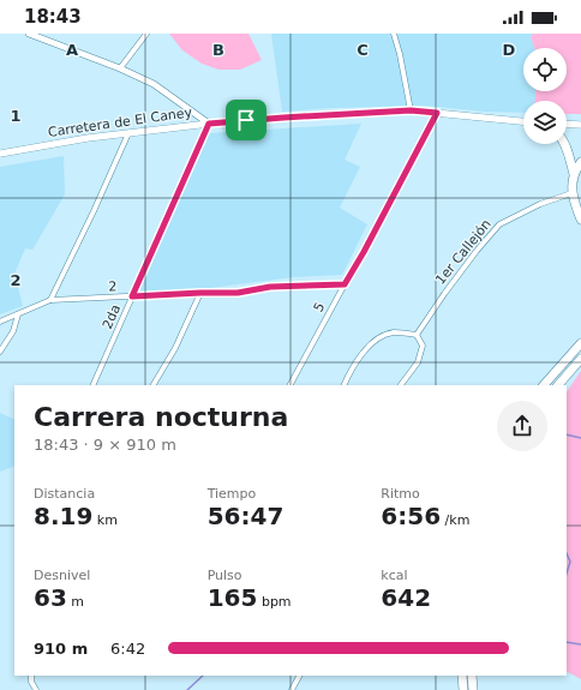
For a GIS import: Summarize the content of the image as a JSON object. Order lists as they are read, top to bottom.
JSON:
{
  "streets": {
    "main road": ["Carretera de El Caney"],
    "street": [
      "1er Callejón",
      "2",
      "5",
      "2da"
    ]
  },
  "crossings": [
    ["Carretera de El Caney", "5"],
    ["Carretera de El Caney", "2da"],
    ["2", "5"],
    ["2", "2da"]
  ],
  "page": {
    "status": "18:43",
    "heading": ["Carrera nocturna", "18:43 · 9 × 910 m"],
    "stats": [
      ["Distancia", "8.19 km"],
      ["Tiempo", "56:47"],
      ["Ritmo", "6:56 /km"],
      ["Desnivel", "63 m"],
      ["Pulso", "165 bpm"],
      ["kcal", "642"]
    ],
    "list": [
      {
        "name": "910 m",
        "note": "6:42"
      }
    ]
  },
  "grid": {
    "columns": [
      "A",
      "B",
      "C",
      "D"
    ],
    "rows": ["1", "2"]
  }
}
